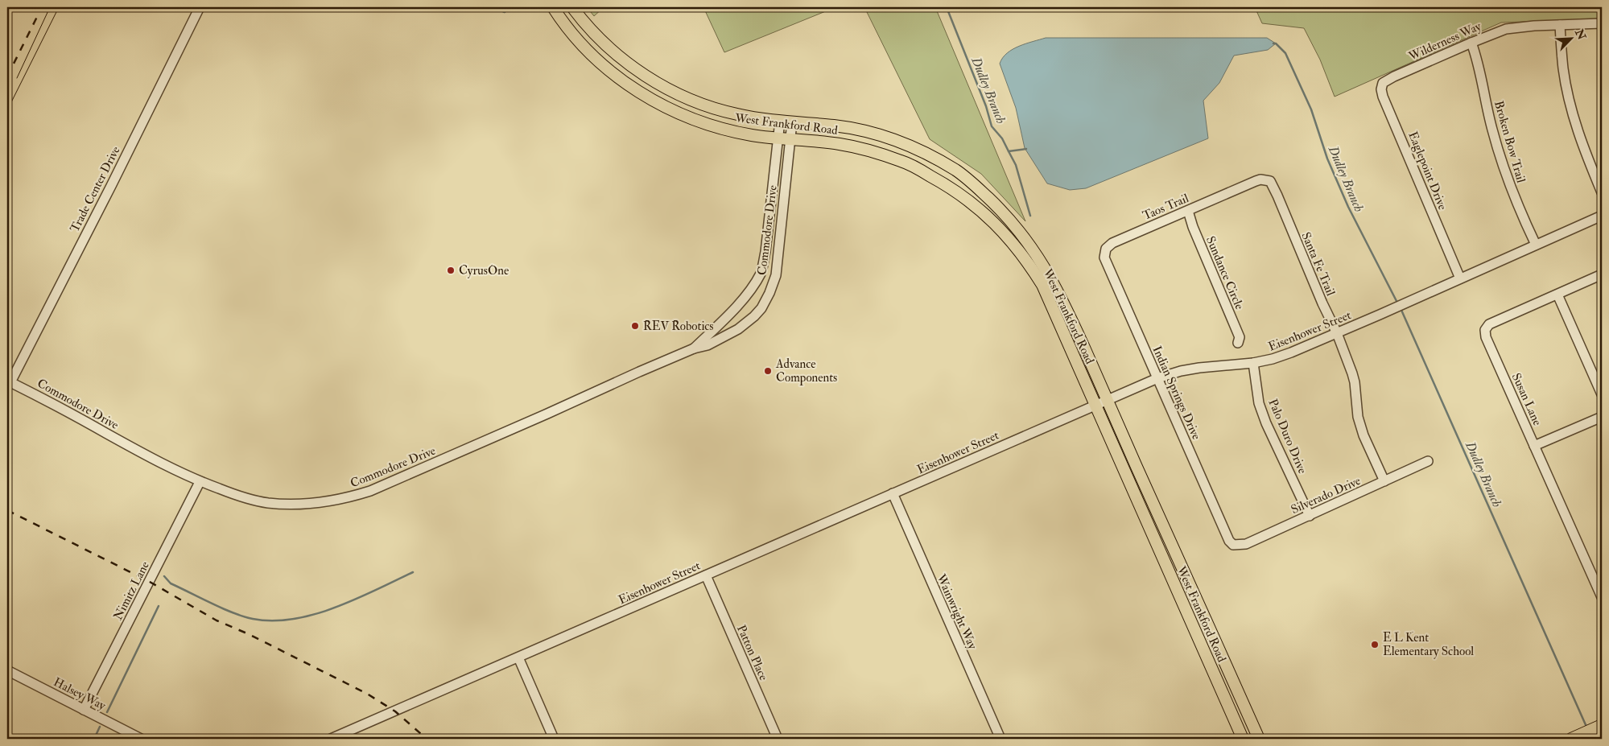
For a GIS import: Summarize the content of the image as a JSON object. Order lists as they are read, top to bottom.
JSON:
{
  "streets": {
    "main road": ["West Frankford Road"],
    "street": [
      "Wilderness Way",
      "Broken Bow Trail",
      "Eaglepoint Drive",
      "Trade Center Drive",
      "Taos Trail",
      "Commodore Drive",
      "Santa Fe Trail",
      "Sundance Circle",
      "Eisenhower Street",
      "Indian Springs Drive",
      "Susan Lane",
      "Palo Duro Drive",
      "Silverado Drive",
      "Nimitz Lane",
      "Wainwright Way",
      "Patton Place",
      "Halsey Way"
    ]
  },
  "crossings": [
    ["Wilderness Way", "Broken Bow Trail"],
    ["Wilderness Way", "Eaglepoint Drive"],
    ["West Frankford Road", "Commodore Drive"],
    ["West Frankford Road", "Eisenhower Street"],
    ["Broken Bow Trail", "Eisenhower Street"],
    ["Eaglepoint Drive", "Eisenhower Street"],
    ["Trade Center Drive", "Commodore Drive"],
    ["Taos Trail", "Santa Fe Trail"],
    ["Taos Trail", "Sundance Circle"],
    ["Taos Trail", "Indian Springs Drive"],
    ["Commodore Drive", "Nimitz Lane"],
    ["Santa Fe Trail", "Eisenhower Street"],
    ["Santa Fe Trail", "Silverado Drive"],
    ["Eisenhower Street", "Indian Springs Drive"],
    ["Eisenhower Street", "Palo Duro Drive"],
    ["Eisenhower Street", "Wainwright Way"],
    ["Eisenhower Street", "Patton Place"],
    ["Indian Springs Drive", "Silverado Drive"],
    ["Palo Duro Drive", "Silverado Drive"],
    ["Nimitz Lane", "Halsey Way"]
  ],
  "water": ["Dudley Branch"],
  "places": [
    "CyrusOne",
    "REV Robotics",
    "Advance Components",
    "E L Kent Elementary School"
  ],
  "north": "top right"
}
